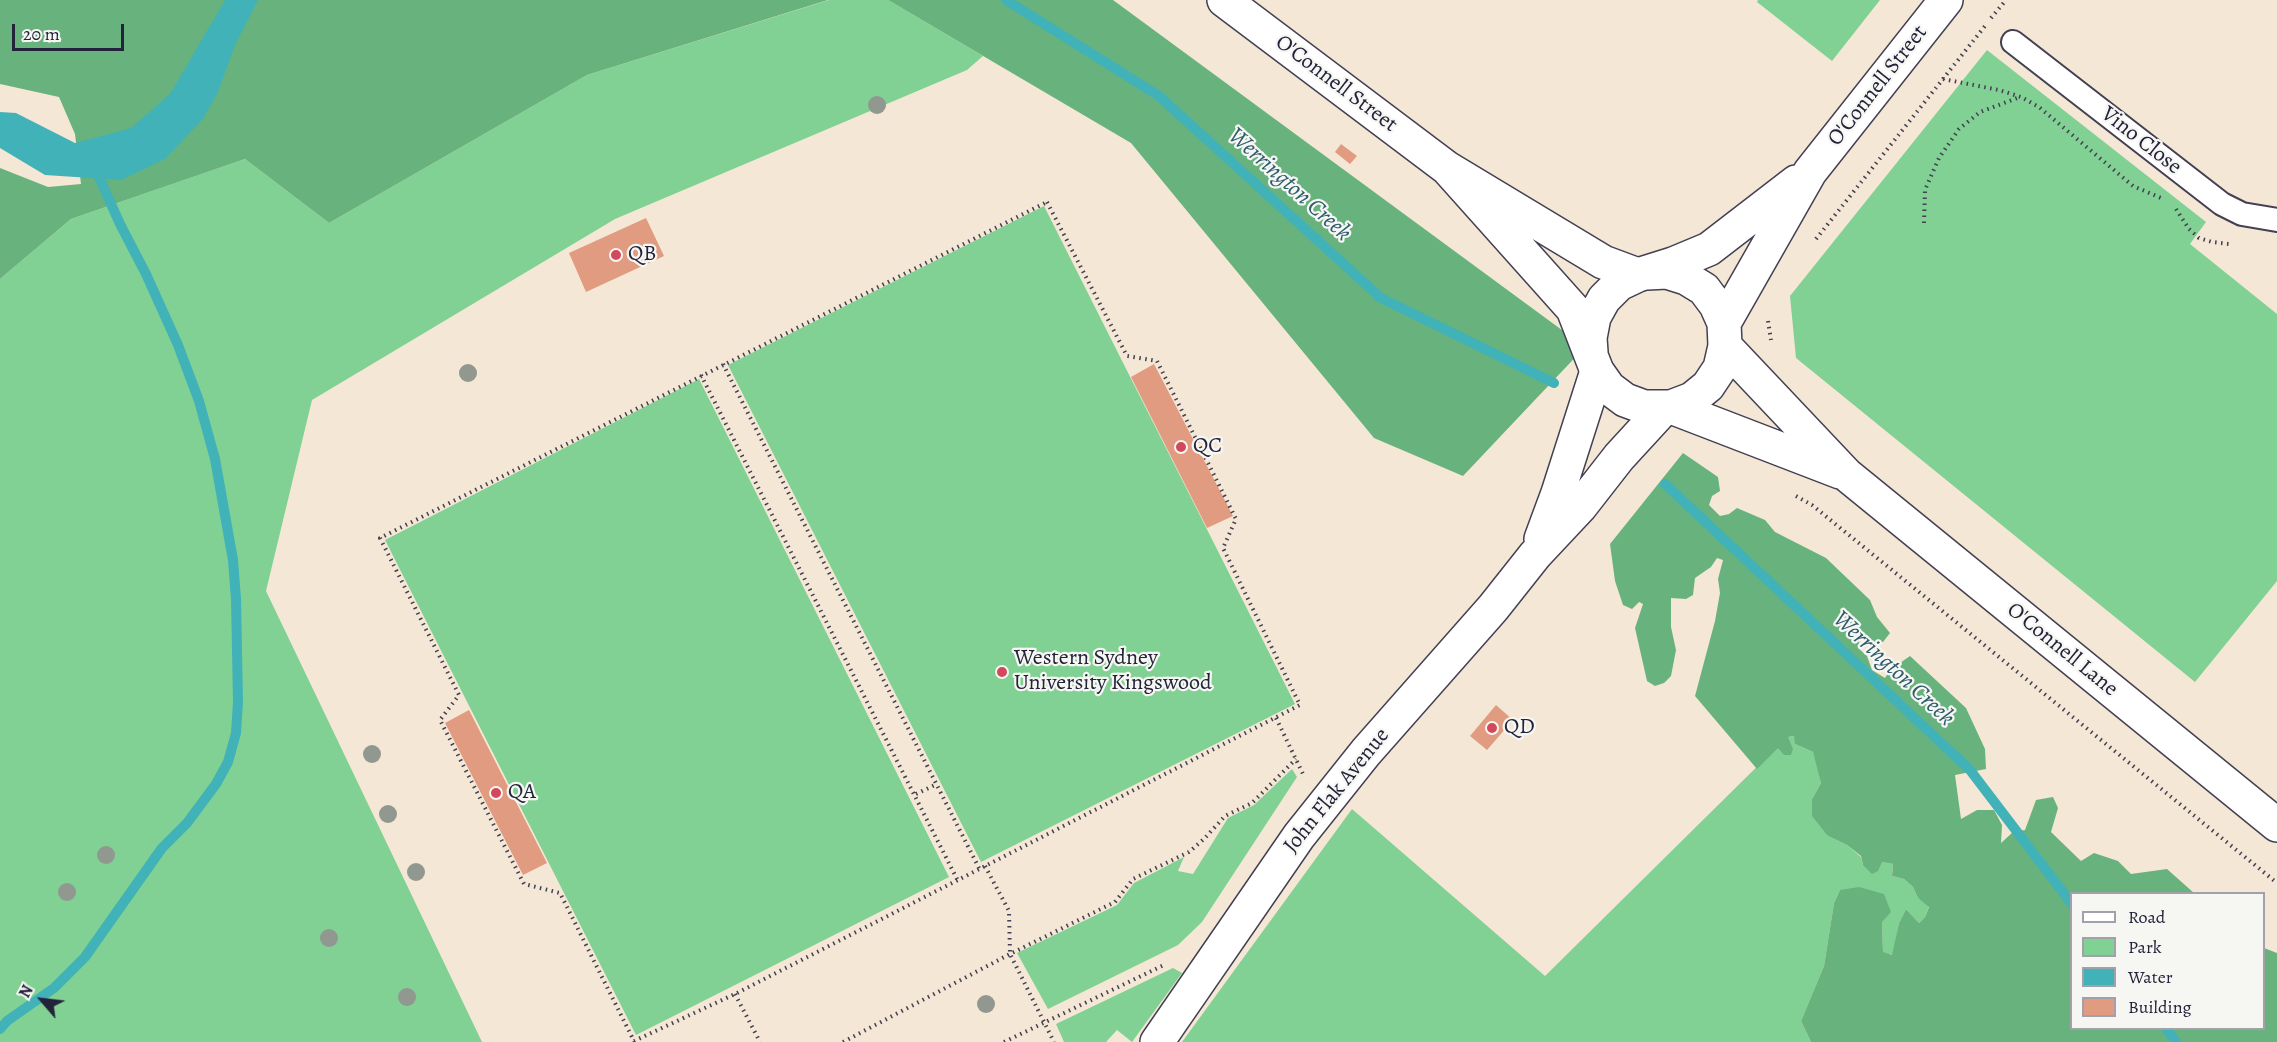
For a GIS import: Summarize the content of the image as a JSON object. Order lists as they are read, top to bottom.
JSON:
{
  "streets": {
    "street": ["O'Connell Street", "O'Connell Lane", "John Flak Avenue"],
    "lane": ["Vino Close"]
  },
  "crossings": [
    ["O'Connell Street", "O'Connell Lane"],
    ["O'Connell Street", "John Flak Avenue"],
    ["O'Connell Lane", "John Flak Avenue"]
  ],
  "water": ["Werrington Creek"],
  "places": [
    "QB",
    "QC",
    "Western Sydney University Kingswood",
    "QD",
    "QA"
  ],
  "legend": [
    "Road",
    "Park",
    "Water",
    "Building"
  ],
  "scale_bar": "20 m",
  "north": "top left"
}
